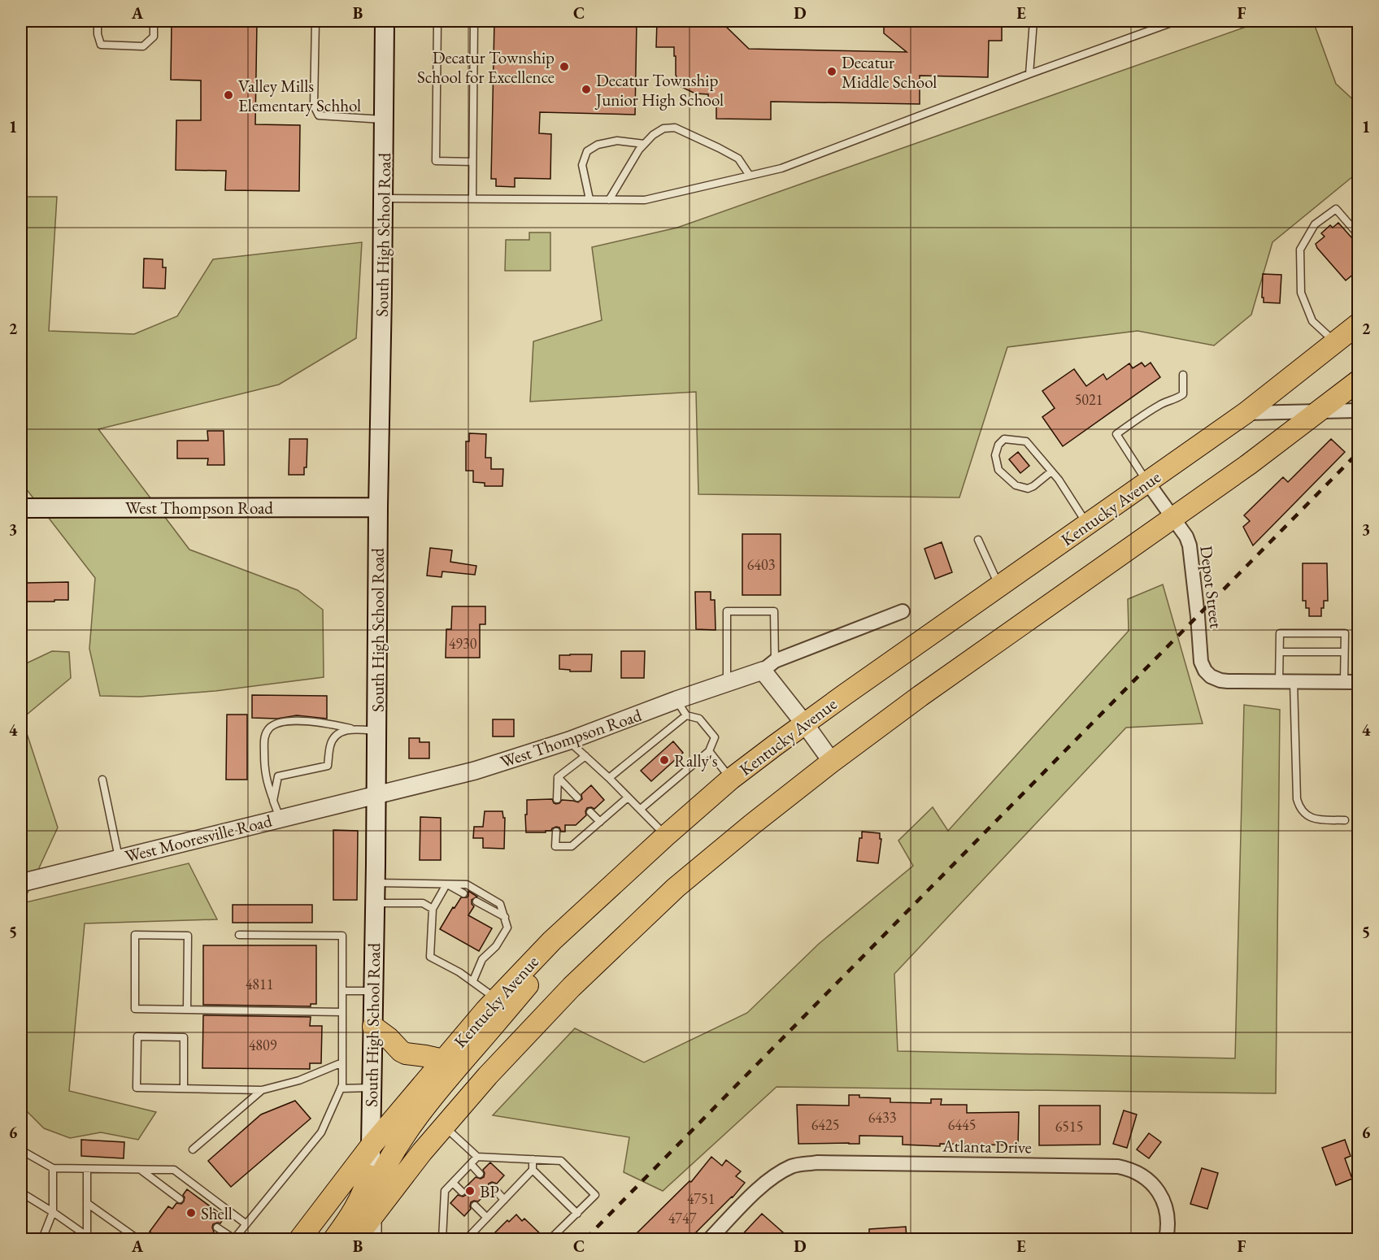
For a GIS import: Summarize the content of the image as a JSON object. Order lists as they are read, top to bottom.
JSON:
{
  "streets": {
    "main road": ["South High School Road", "West Thompson Road", "Kentucky Avenue"],
    "street": ["Depot Street", "West Mooresville Road", "Atlanta Drive"]
  },
  "crossings": [
    ["South High School Road", "West Thompson Road"],
    ["South High School Road", "Kentucky Avenue"],
    ["South High School Road", "West Mooresville Road"],
    ["West Thompson Road", "West Mooresville Road"],
    ["Kentucky Avenue", "Depot Street"]
  ],
  "places": [
    "Decatur Township School for Excellence",
    "Decatur Middle School",
    "Decatur Township Junior High School",
    "Valley Mills Elementary Schhol",
    "Rally's",
    "BP",
    "Shell"
  ],
  "house_numbers": [
    "5021",
    "6403",
    "4930",
    "4811",
    "4809",
    "6433",
    "6425",
    "6445",
    "6515",
    "4751",
    "4747"
  ],
  "grid": {
    "columns": [
      "A",
      "B",
      "C",
      "D",
      "E",
      "F"
    ],
    "rows": [
      "1",
      "2",
      "3",
      "4",
      "5",
      "6"
    ]
  }
}
